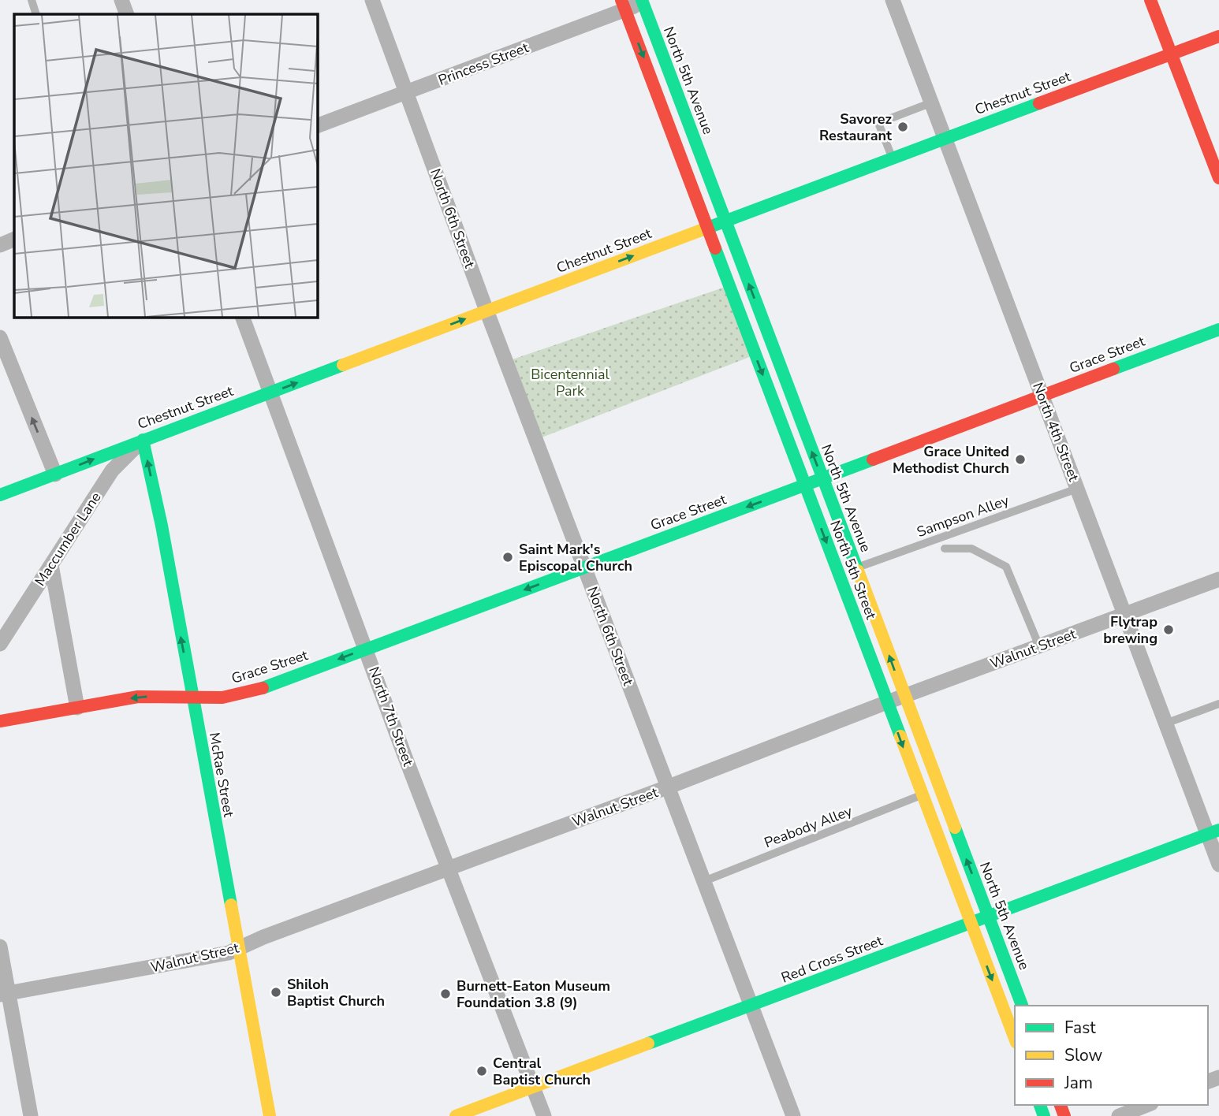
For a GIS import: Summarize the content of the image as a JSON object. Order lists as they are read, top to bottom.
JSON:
{
  "streets": {
    "street": [
      "Princess Street",
      "North 5th Avenue",
      "Chestnut Street",
      "North 6th Street",
      "Grace Street",
      "North 4th Street",
      "Maccumber Lane",
      "North 5th Street",
      "Walnut Street",
      "North 7th Street",
      "McRae Street",
      "Red Cross Street"
    ],
    "lane": ["Sampson Alley", "Peabody Alley"]
  },
  "crossings": [
    ["Princess Street", "North 5th Avenue"],
    ["Princess Street", "North 6th Street"],
    ["North 5th Avenue", "Chestnut Street"],
    ["North 5th Avenue", "Grace Street"],
    ["North 5th Avenue", "Sampson Alley"],
    ["North 5th Avenue", "Walnut Street"],
    ["North 5th Avenue", "Red Cross Street"],
    ["Chestnut Street", "North 6th Street"],
    ["Chestnut Street", "North 4th Street"],
    ["Chestnut Street", "Maccumber Lane"],
    ["Chestnut Street", "North 5th Street"],
    ["Chestnut Street", "North 7th Street"],
    ["Chestnut Street", "McRae Street"],
    ["North 6th Street", "Grace Street"],
    ["North 6th Street", "Walnut Street"],
    ["North 6th Street", "Peabody Alley"],
    ["North 6th Street", "Red Cross Street"],
    ["Grace Street", "North 4th Street"],
    ["Grace Street", "North 5th Street"],
    ["Grace Street", "North 7th Street"],
    ["Grace Street", "McRae Street"],
    ["North 4th Street", "Sampson Alley"],
    ["North 4th Street", "Walnut Street"],
    ["North 4th Street", "Red Cross Street"],
    ["Maccumber Lane", "McRae Street"],
    ["North 5th Street", "Walnut Street"],
    ["North 5th Street", "Peabody Alley"],
    ["North 5th Street", "Red Cross Street"],
    ["Walnut Street", "North 7th Street"],
    ["Walnut Street", "McRae Street"],
    ["North 7th Street", "Red Cross Street"]
  ],
  "one_way": [
    "North 5th Avenue",
    "Chestnut Street",
    "Grace Street",
    "North 5th Street",
    "McRae Street"
  ],
  "parks": ["Bicentennial Park"],
  "places": [
    "Savorez Restaurant",
    "Grace United Methodist Church",
    "Saint Mark's Episcopal Church",
    "Flytrap brewing",
    "Shiloh Baptist Church",
    "Burnett-Eaton Museum Foundation 3.8 (9)",
    "Central Baptist Church"
  ],
  "legend": ["Fast", "Slow", "Jam"]
}
